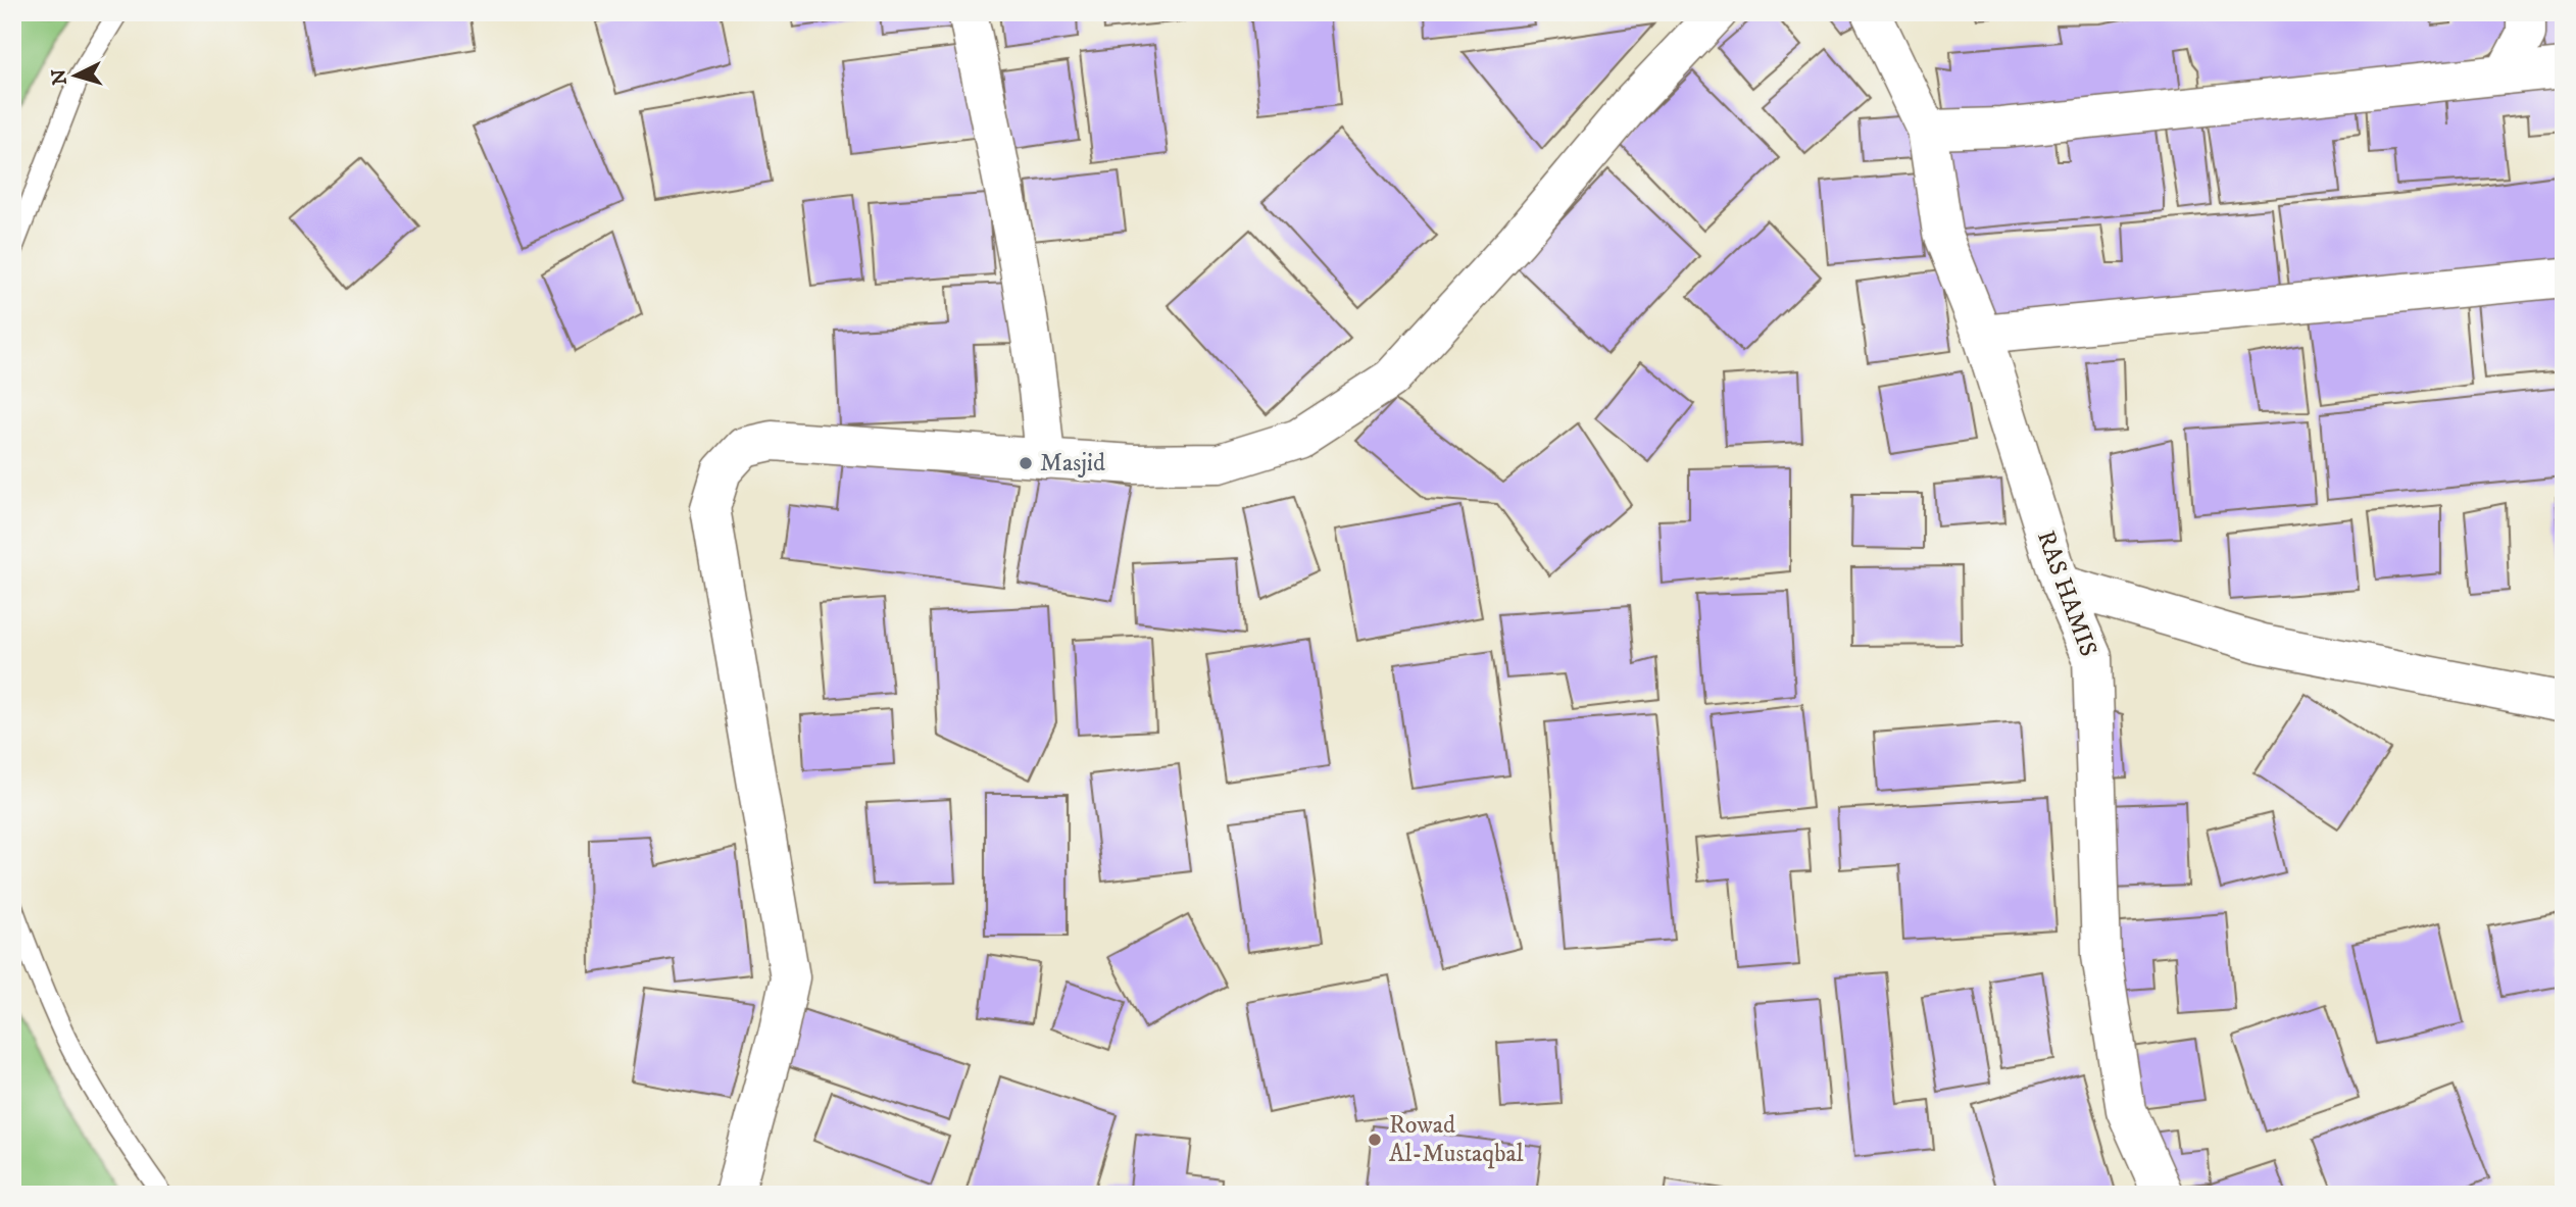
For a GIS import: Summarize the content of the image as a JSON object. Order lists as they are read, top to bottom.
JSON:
{
  "streets": {
    "street": ["RAS HAMIS"]
  },
  "places": ["Masjid", "Rowad Al-Mustaqbal"],
  "north": "left"
}
